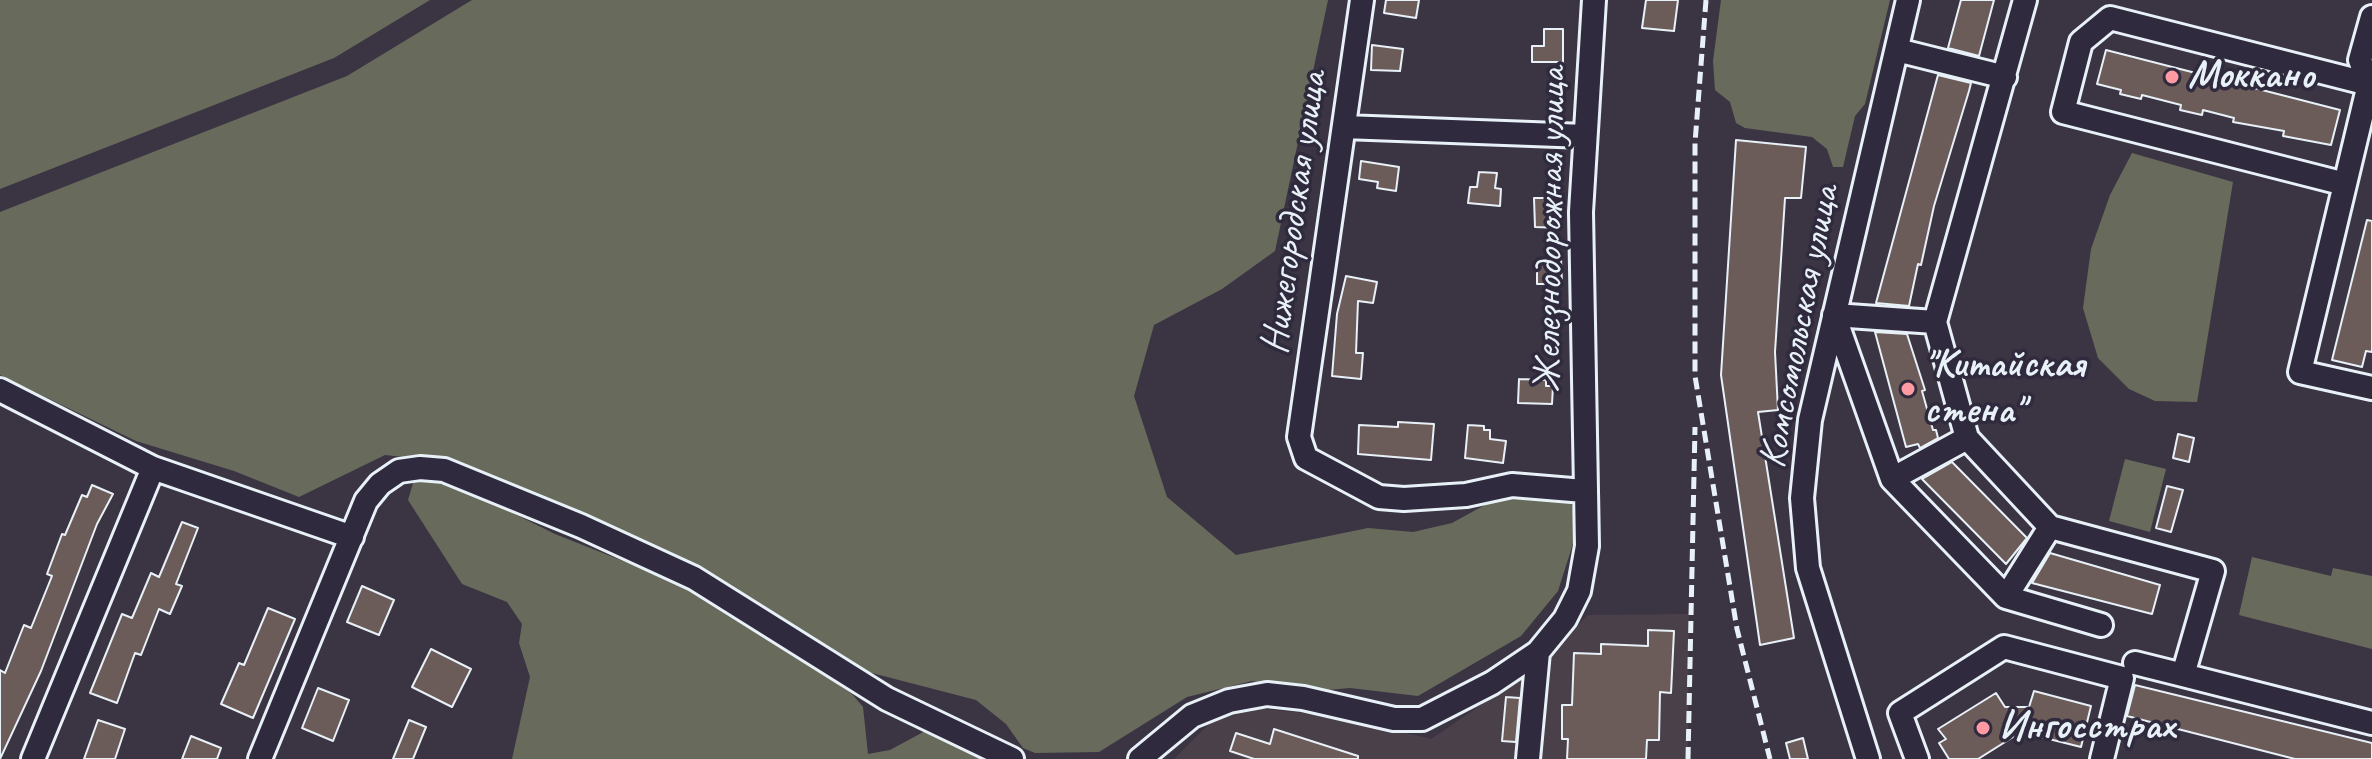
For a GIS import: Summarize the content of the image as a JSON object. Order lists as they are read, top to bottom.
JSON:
{
  "streets": {
    "street": ["Нижегородская улица", "Железнодорожная улица", "Комсомольская улица"]
  },
  "crossings": [
    ["Нижегородская улица", "Железнодорожная улица"]
  ],
  "places": ["Моккано", "\"Китайская стена\"", "Ингосстрах"]
}
